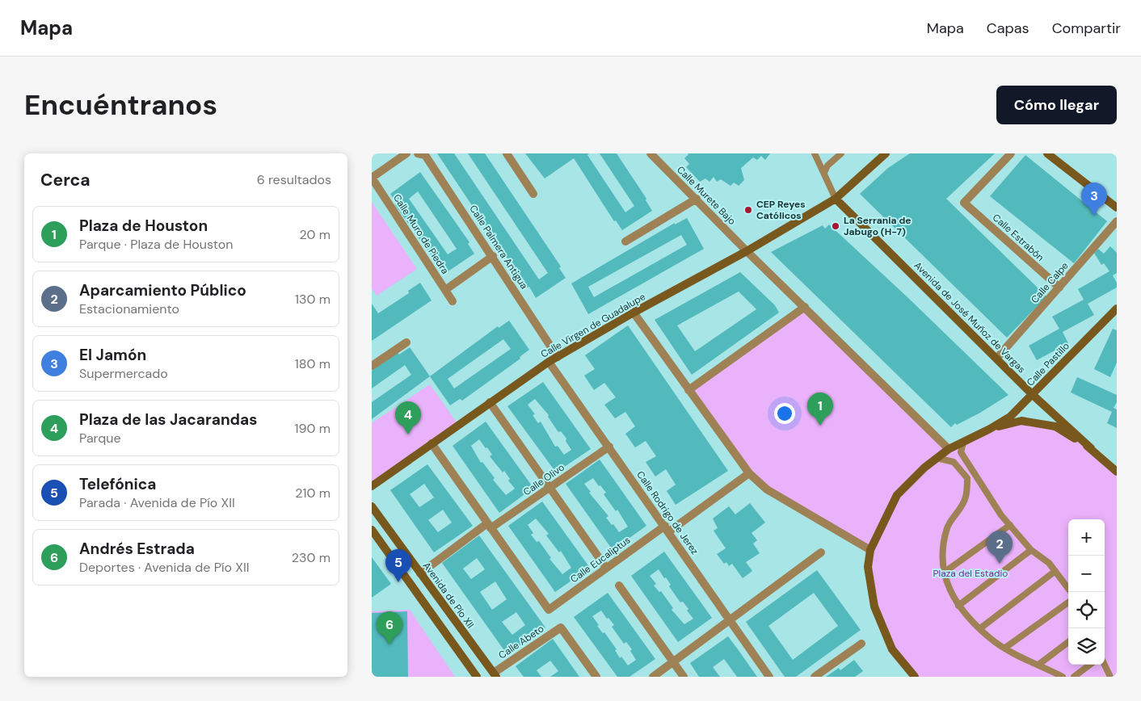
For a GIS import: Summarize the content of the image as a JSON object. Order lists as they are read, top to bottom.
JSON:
{
  "streets": {
    "street": [
      "Calle Murete Bajo",
      "Calle Muro de Piedra",
      "Calle Estrabón",
      "Calle Palmera Antigua",
      "Calle Calpe",
      "Avenida de José Muñoz de Vargas",
      "Calle Virgen de Guadalupe",
      "Calle Pastillo",
      "Calle Olivo",
      "Calle Rodrigo de Jerez",
      "Calle Eucaliptus",
      "Avenida de Pío XII",
      "Calle Abeto"
    ]
  },
  "crossings": [
    ["Calle Murete Bajo", "Calle Virgen de Guadalupe"],
    ["Calle Estrabón", "Calle Calpe"],
    ["Calle Palmera Antigua", "Calle Virgen de Guadalupe"],
    ["Calle Calpe", "Avenida de José Muñoz de Vargas"],
    ["Avenida de José Muñoz de Vargas", "Calle Virgen de Guadalupe"],
    ["Avenida de José Muñoz de Vargas", "Calle Pastillo"],
    ["Calle Virgen de Guadalupe", "Calle Rodrigo de Jerez"],
    ["Calle Olivo", "Calle Rodrigo de Jerez"],
    ["Calle Olivo", "Calle Eucaliptus"],
    ["Calle Olivo", "Avenida de Pío XII"],
    ["Calle Rodrigo de Jerez", "Calle Eucaliptus"],
    ["Avenida de Pío XII", "Calle Abeto"]
  ],
  "parks": ["Plaza del Estadio"],
  "places": ["CEP Reyes Católicos", "La Serrania de Jabugo (H-7)"],
  "page": {
    "header": "Mapa",
    "nav": ["Mapa", "Capas", "Compartir"],
    "buttons": "Cómo llegar",
    "title": "Encuéntranos",
    "heading": ["Cerca", "6 resultados"],
    "pins": [
      "3",
      "1",
      "4",
      "2",
      "5",
      "6"
    ],
    "list": [
      {
        "mark": "1",
        "name": "Plaza de Houston",
        "note": "Parque · Plaza de Houston",
        "value": "20 m"
      },
      {
        "mark": "2",
        "name": "Aparcamiento Público",
        "note": "Estacionamiento",
        "value": "130 m"
      },
      {
        "mark": "3",
        "name": "El Jamón",
        "note": "Supermercado",
        "value": "180 m"
      },
      {
        "mark": "4",
        "name": "Plaza de las Jacarandas",
        "note": "Parque",
        "value": "190 m"
      },
      {
        "mark": "5",
        "name": "Telefónica",
        "note": "Parada · Avenida de Pío XII",
        "value": "210 m"
      },
      {
        "mark": "6",
        "name": "Andrés Estrada",
        "note": "Deportes · Avenida de Pío XII",
        "value": "230 m"
      }
    ],
    "map_buttons": ["+", "−"]
  }
}
